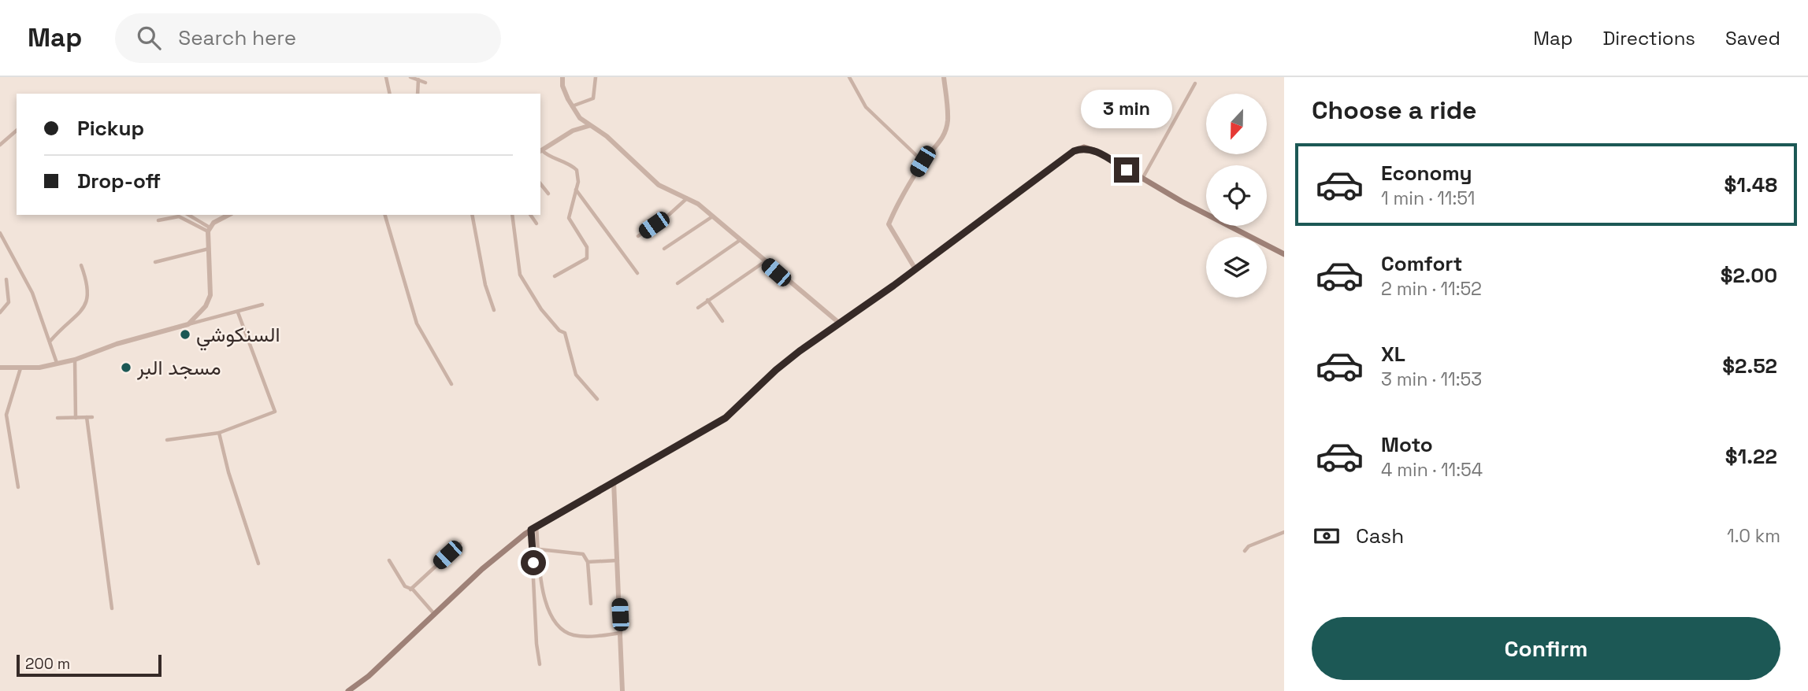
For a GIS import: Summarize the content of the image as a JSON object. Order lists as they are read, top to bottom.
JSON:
{
  "places": ["السنكوشي", "مسجد البر"],
  "scale_bar": "200 m",
  "north": "bottom",
  "page": {
    "header": "Map",
    "search": "Search here",
    "nav": ["Map", "Directions", "Saved"],
    "heading": "Choose a ride",
    "bubble": "3 min",
    "banner": ["Pickup", "Drop-off"],
    "list": [
      {
        "name": "Economy",
        "note": "1 min · 11:51",
        "value": "$1.48"
      },
      {
        "name": "Comfort",
        "note": "2 min · 11:52",
        "value": "$2.00"
      },
      {
        "name": "XL",
        "note": "3 min · 11:53",
        "value": "$2.52"
      },
      {
        "name": "Moto",
        "note": "4 min · 11:54",
        "value": "$1.22"
      }
    ],
    "pay": ["Cash", "1.0 km"],
    "buttons": "Confirm",
    "scale": "200 m"
  }
}
